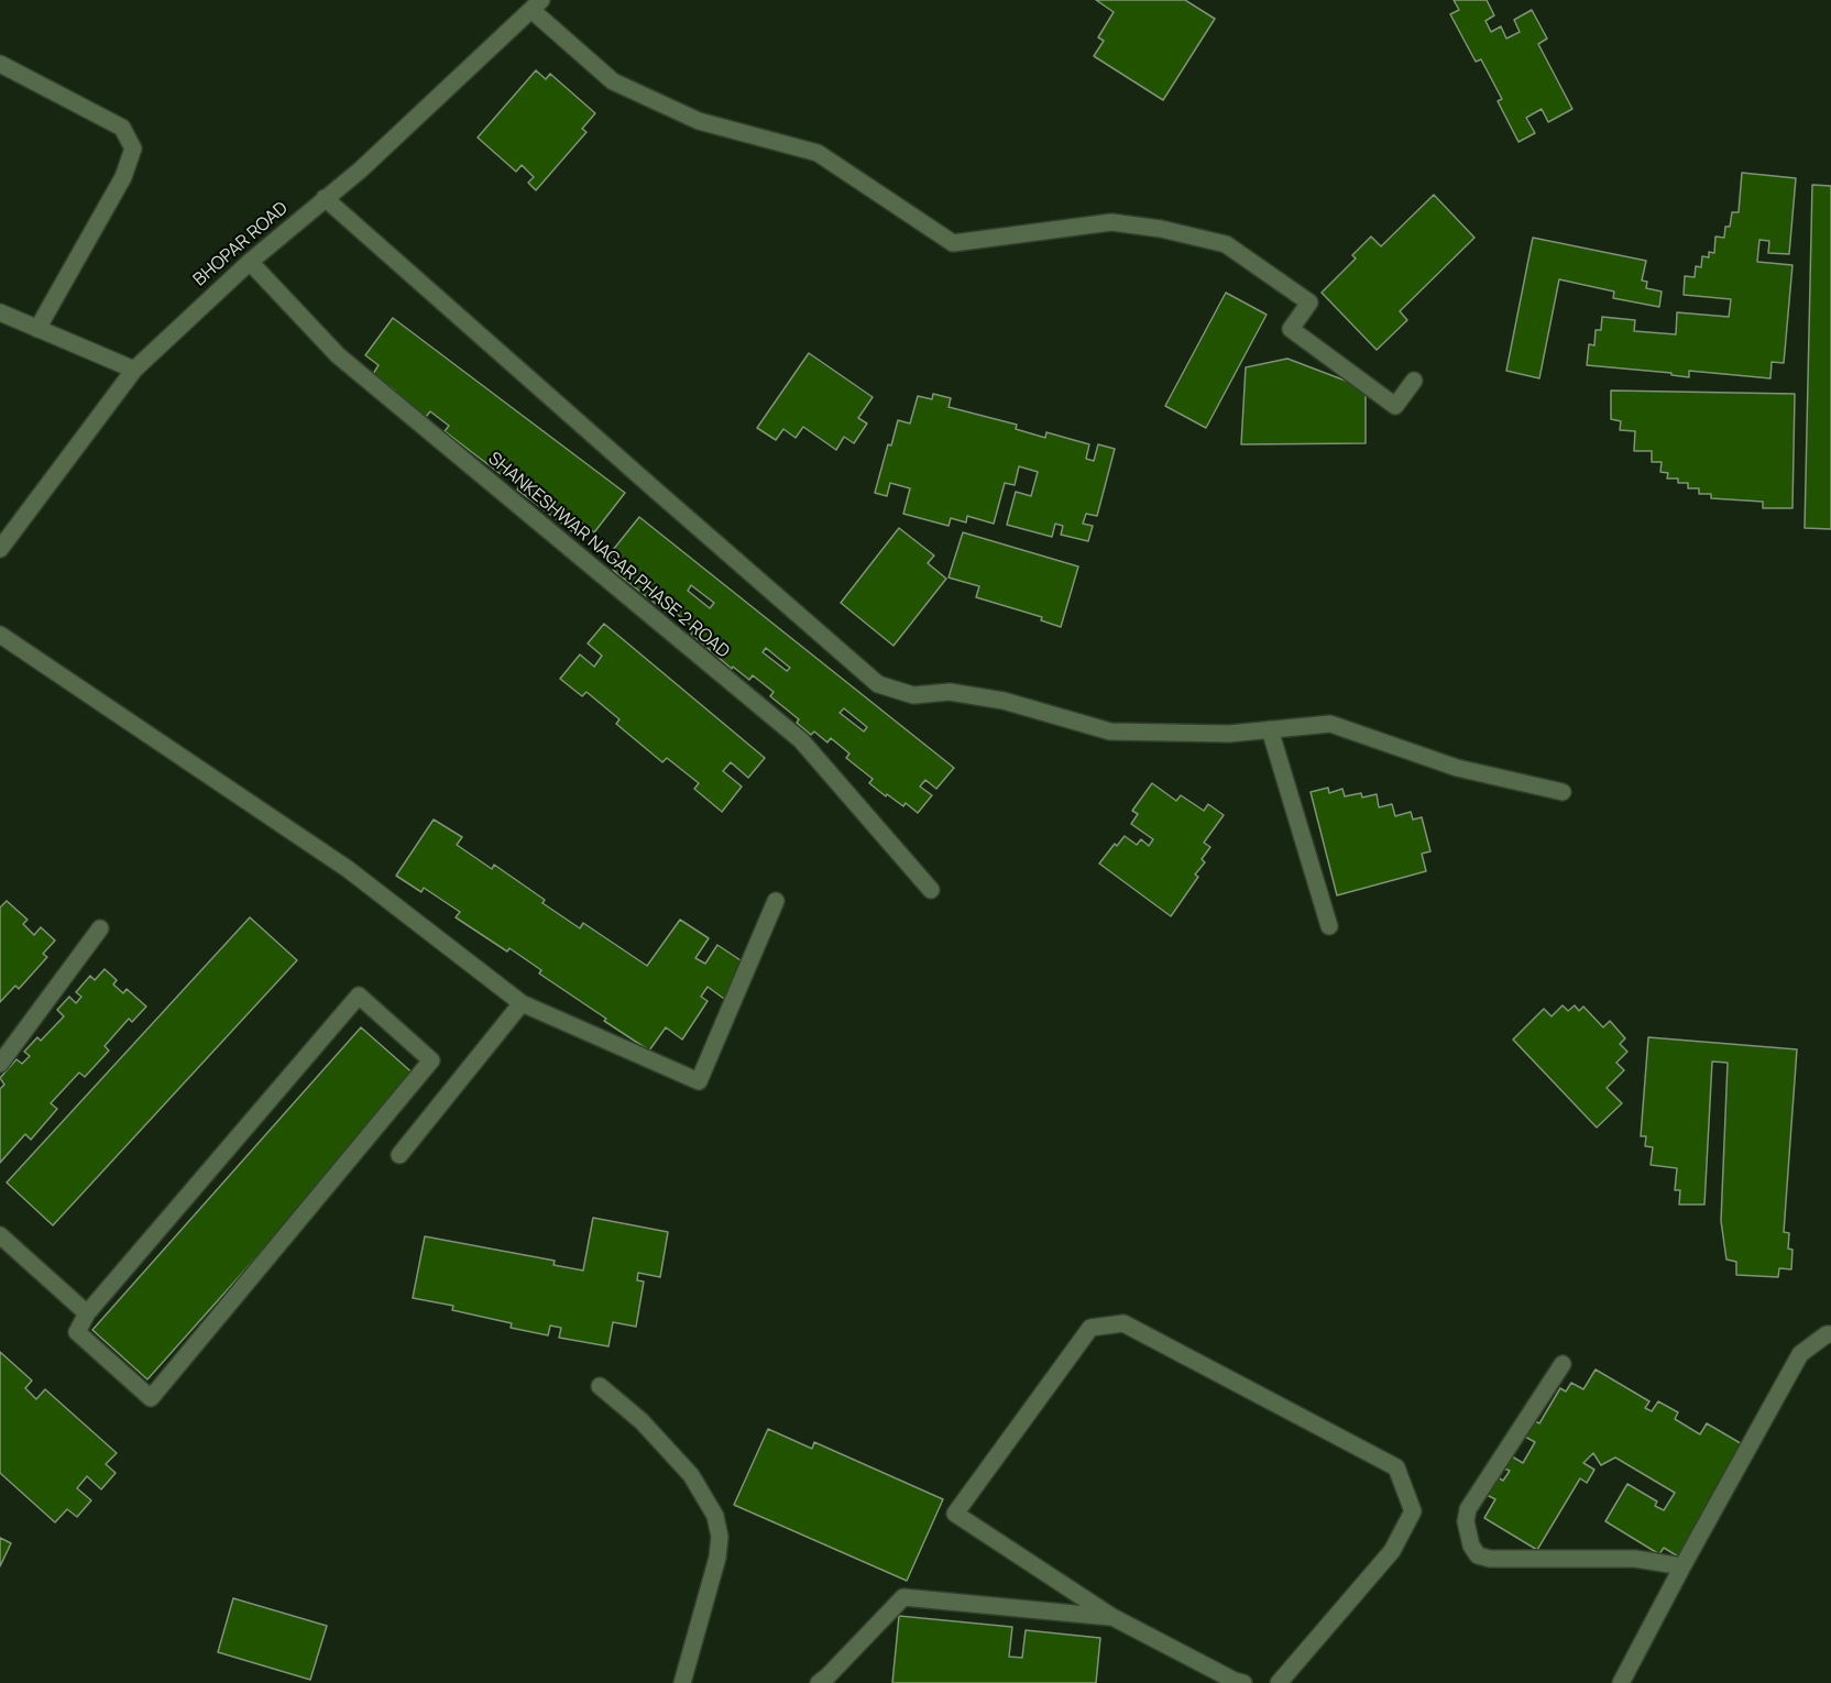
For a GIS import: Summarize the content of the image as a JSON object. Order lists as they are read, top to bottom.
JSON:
{
  "streets": {
    "street": ["BHOPAR ROAD", "SHANKESHWAR NAGAR PHASE 2 ROAD"]
  },
  "crossings": [
    ["BHOPAR ROAD", "SHANKESHWAR NAGAR PHASE 2 ROAD"]
  ]
}
